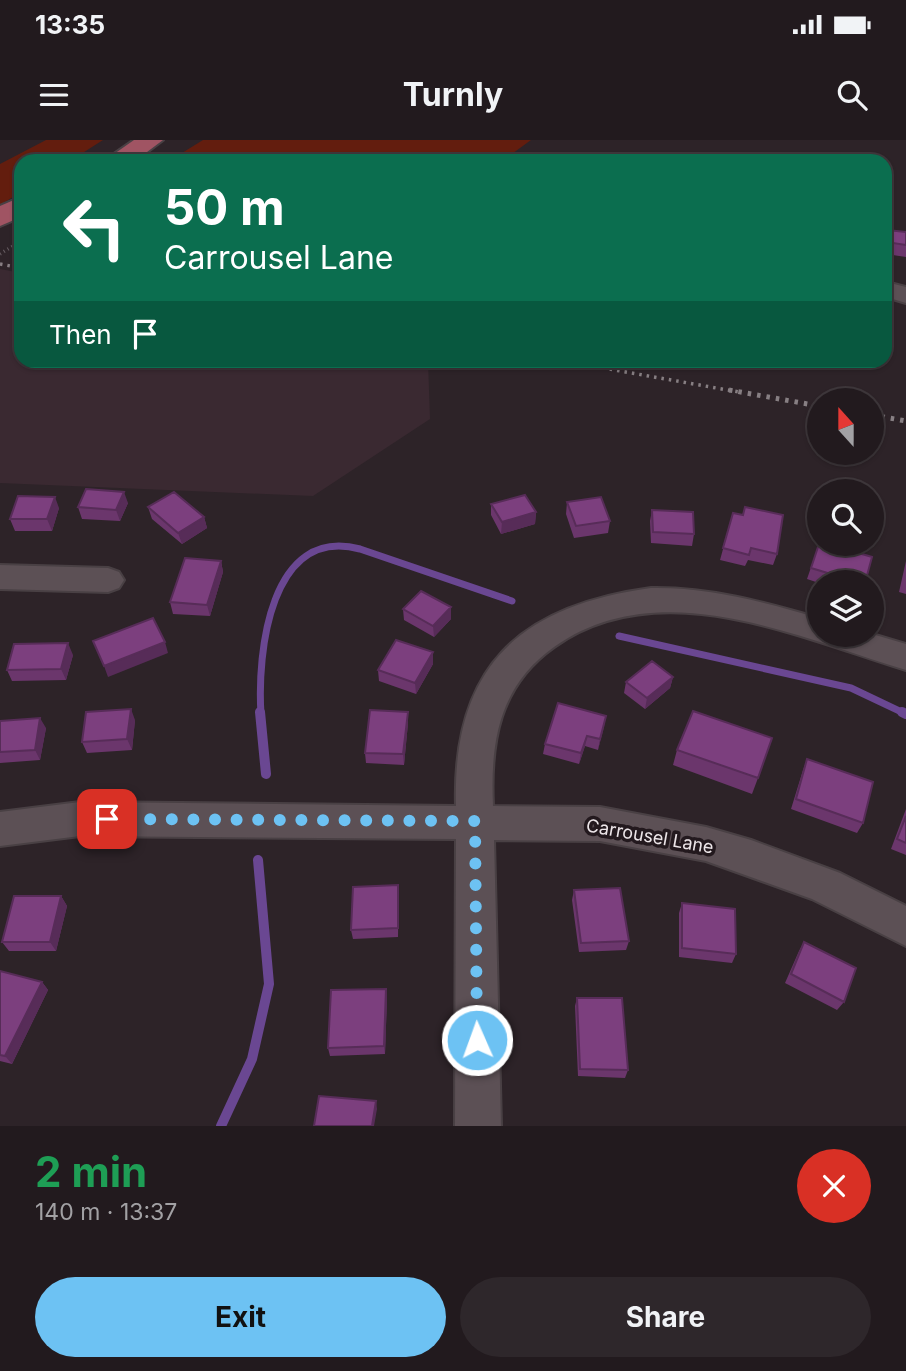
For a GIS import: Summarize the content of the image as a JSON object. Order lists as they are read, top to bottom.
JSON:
{
  "streets": {
    "street": ["Carrousel Lane"]
  },
  "north": "top",
  "page": {
    "status": "13:35",
    "header": "Turnly",
    "turn": ["50 m", "Carrousel Lane"],
    "then": "Then",
    "heading": ["2 min", "140 m · 13:37"],
    "buttons": ["Exit", "Share"]
  }
}
